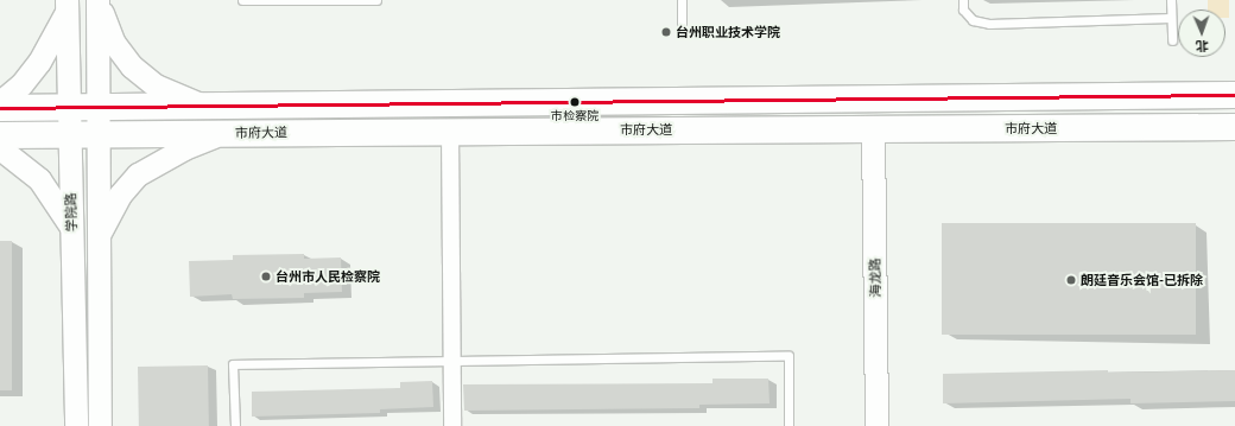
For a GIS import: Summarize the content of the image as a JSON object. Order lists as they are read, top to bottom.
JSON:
{
  "streets": {
    "main road": ["市府大道", "学院路", "海龙路"]
  },
  "crossings": [
    ["市府大道", "学院路"],
    ["市府大道", "海龙路"]
  ],
  "places": [
    "台州职业技术学院",
    "市检察院",
    "台州市人民检察院",
    "朗廷音乐会馆-已拆除"
  ],
  "north": "bottom"
}
